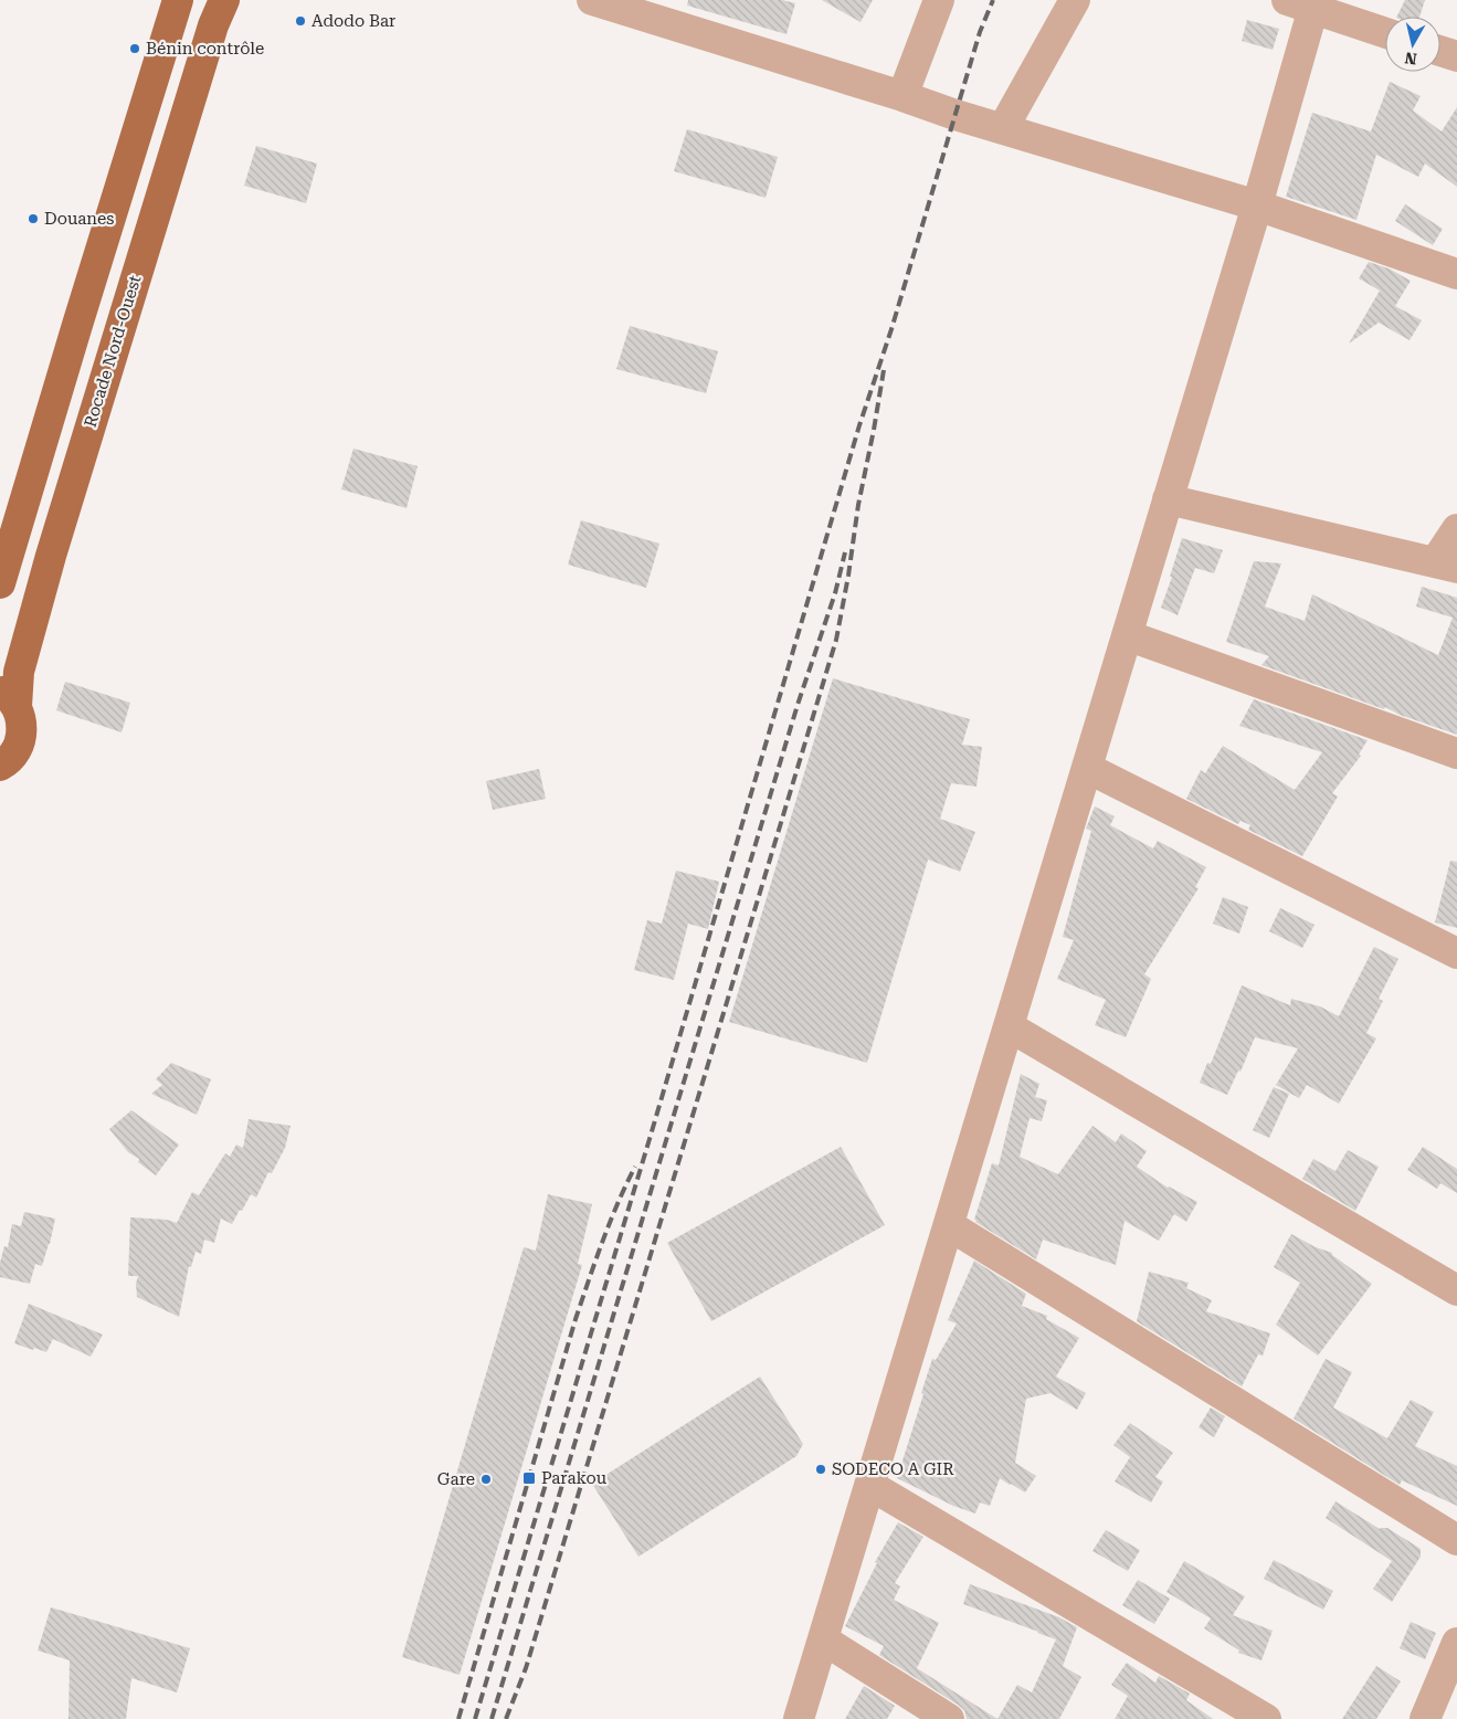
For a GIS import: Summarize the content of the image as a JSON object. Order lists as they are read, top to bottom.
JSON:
{
  "streets": {
    "main road": ["Rocade Nord-Ouest"]
  },
  "places": {
    "other": [
      "Adodo Bar",
      "Bénin contrôle",
      "Douanes",
      "SODECO A GIR",
      "Gare"
    ],
    "transit": ["Parakou"]
  },
  "north": "bottom"
}
